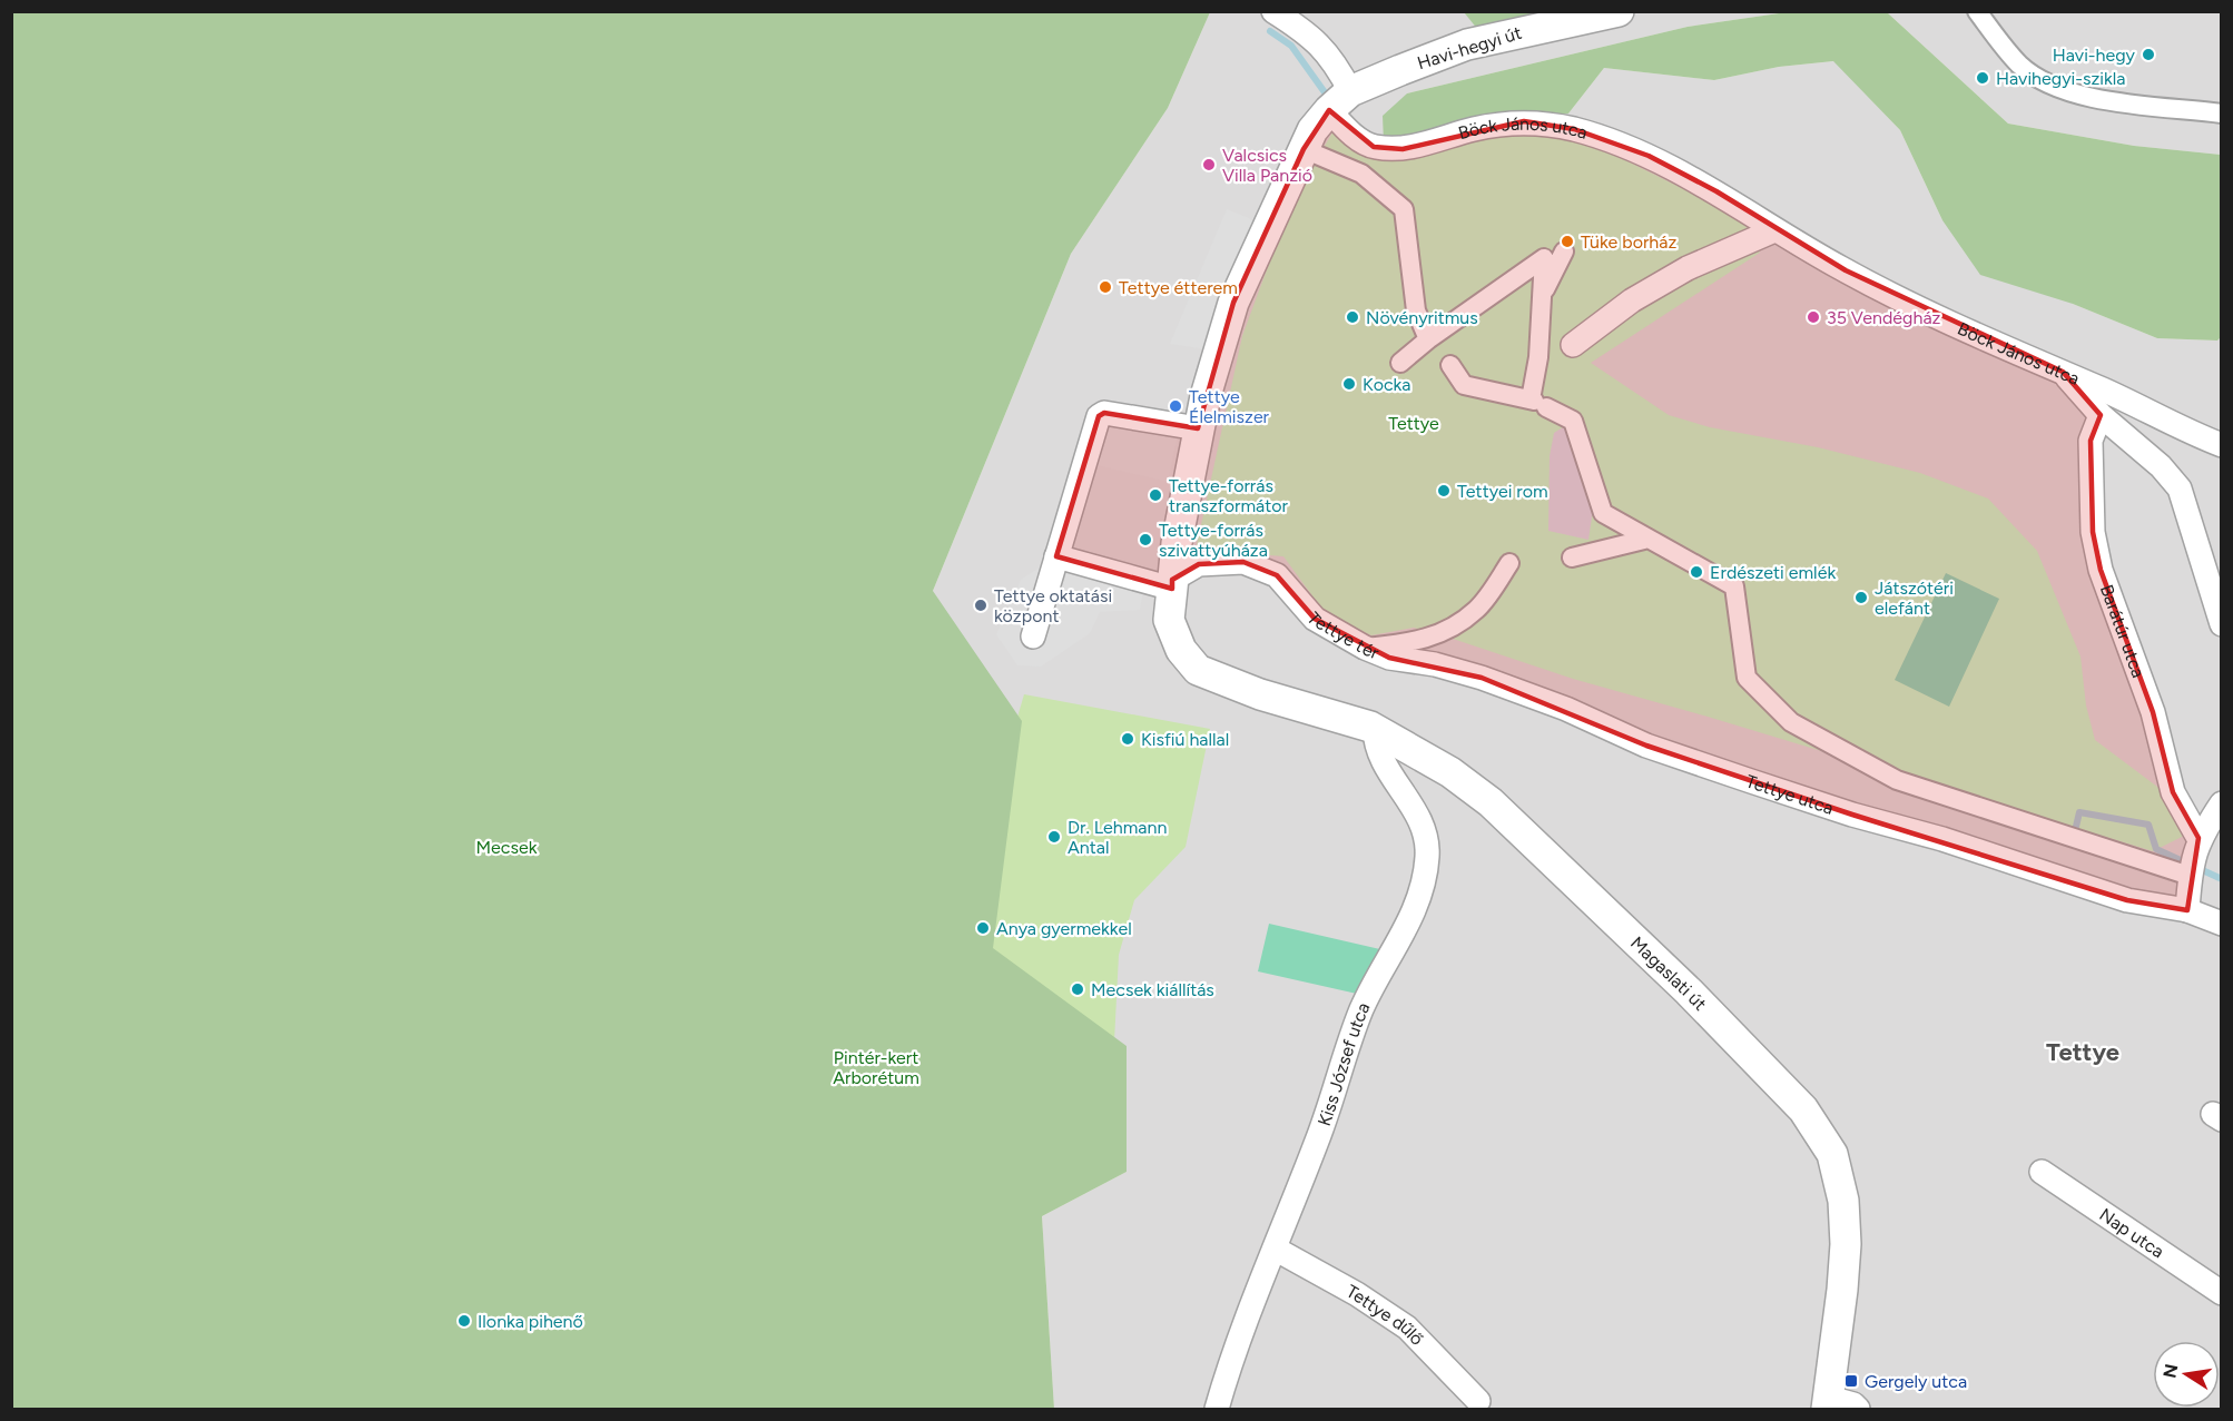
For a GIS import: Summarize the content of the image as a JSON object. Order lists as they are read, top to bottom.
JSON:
{
  "streets": {
    "street": [
      "Havi-hegyi út",
      "Böck János utca",
      "Tettye tér",
      "Barátúr utca",
      "Tettye utca",
      "Magaslati út",
      "Kiss József utca",
      "Nap utca",
      "Tettye dűlő"
    ]
  },
  "crossings": [
    ["Havi-hegyi út", "Böck János utca"],
    ["Böck János utca", "Barátúr utca"],
    ["Tettye tér", "Tettye utca"],
    ["Tettye tér", "Magaslati út"],
    ["Magaslati út", "Kiss József utca"],
    ["Kiss József utca", "Tettye dűlő"]
  ],
  "districts": ["Tettye"],
  "parks": ["Tettye", "Mecsek", "Pintér-kert Arborétum"],
  "places": {
    "other": [
      "Havi-hegy",
      "Havihegyi-szikla",
      "Valcsics Villa Panzió",
      "Tüke borház",
      "Tettye étterem",
      "Növényritmus",
      "35 Vendégház",
      "Kocka",
      "Tettye Élelmiszer",
      "Tettyei rom",
      "Tettye-forrás transzformátor",
      "Tettye-forrás szivattyúháza",
      "Erdészeti emlék",
      "Játszótéri elefánt",
      "Tettye oktatási központ",
      "Kisfiú hallal",
      "Dr. Lehmann Antal",
      "Anya gyermekkel",
      "Mecsek kiállítás",
      "Ilonka pihenő"
    ],
    "transit": ["Gergely utca"]
  },
  "north": "left"
}
